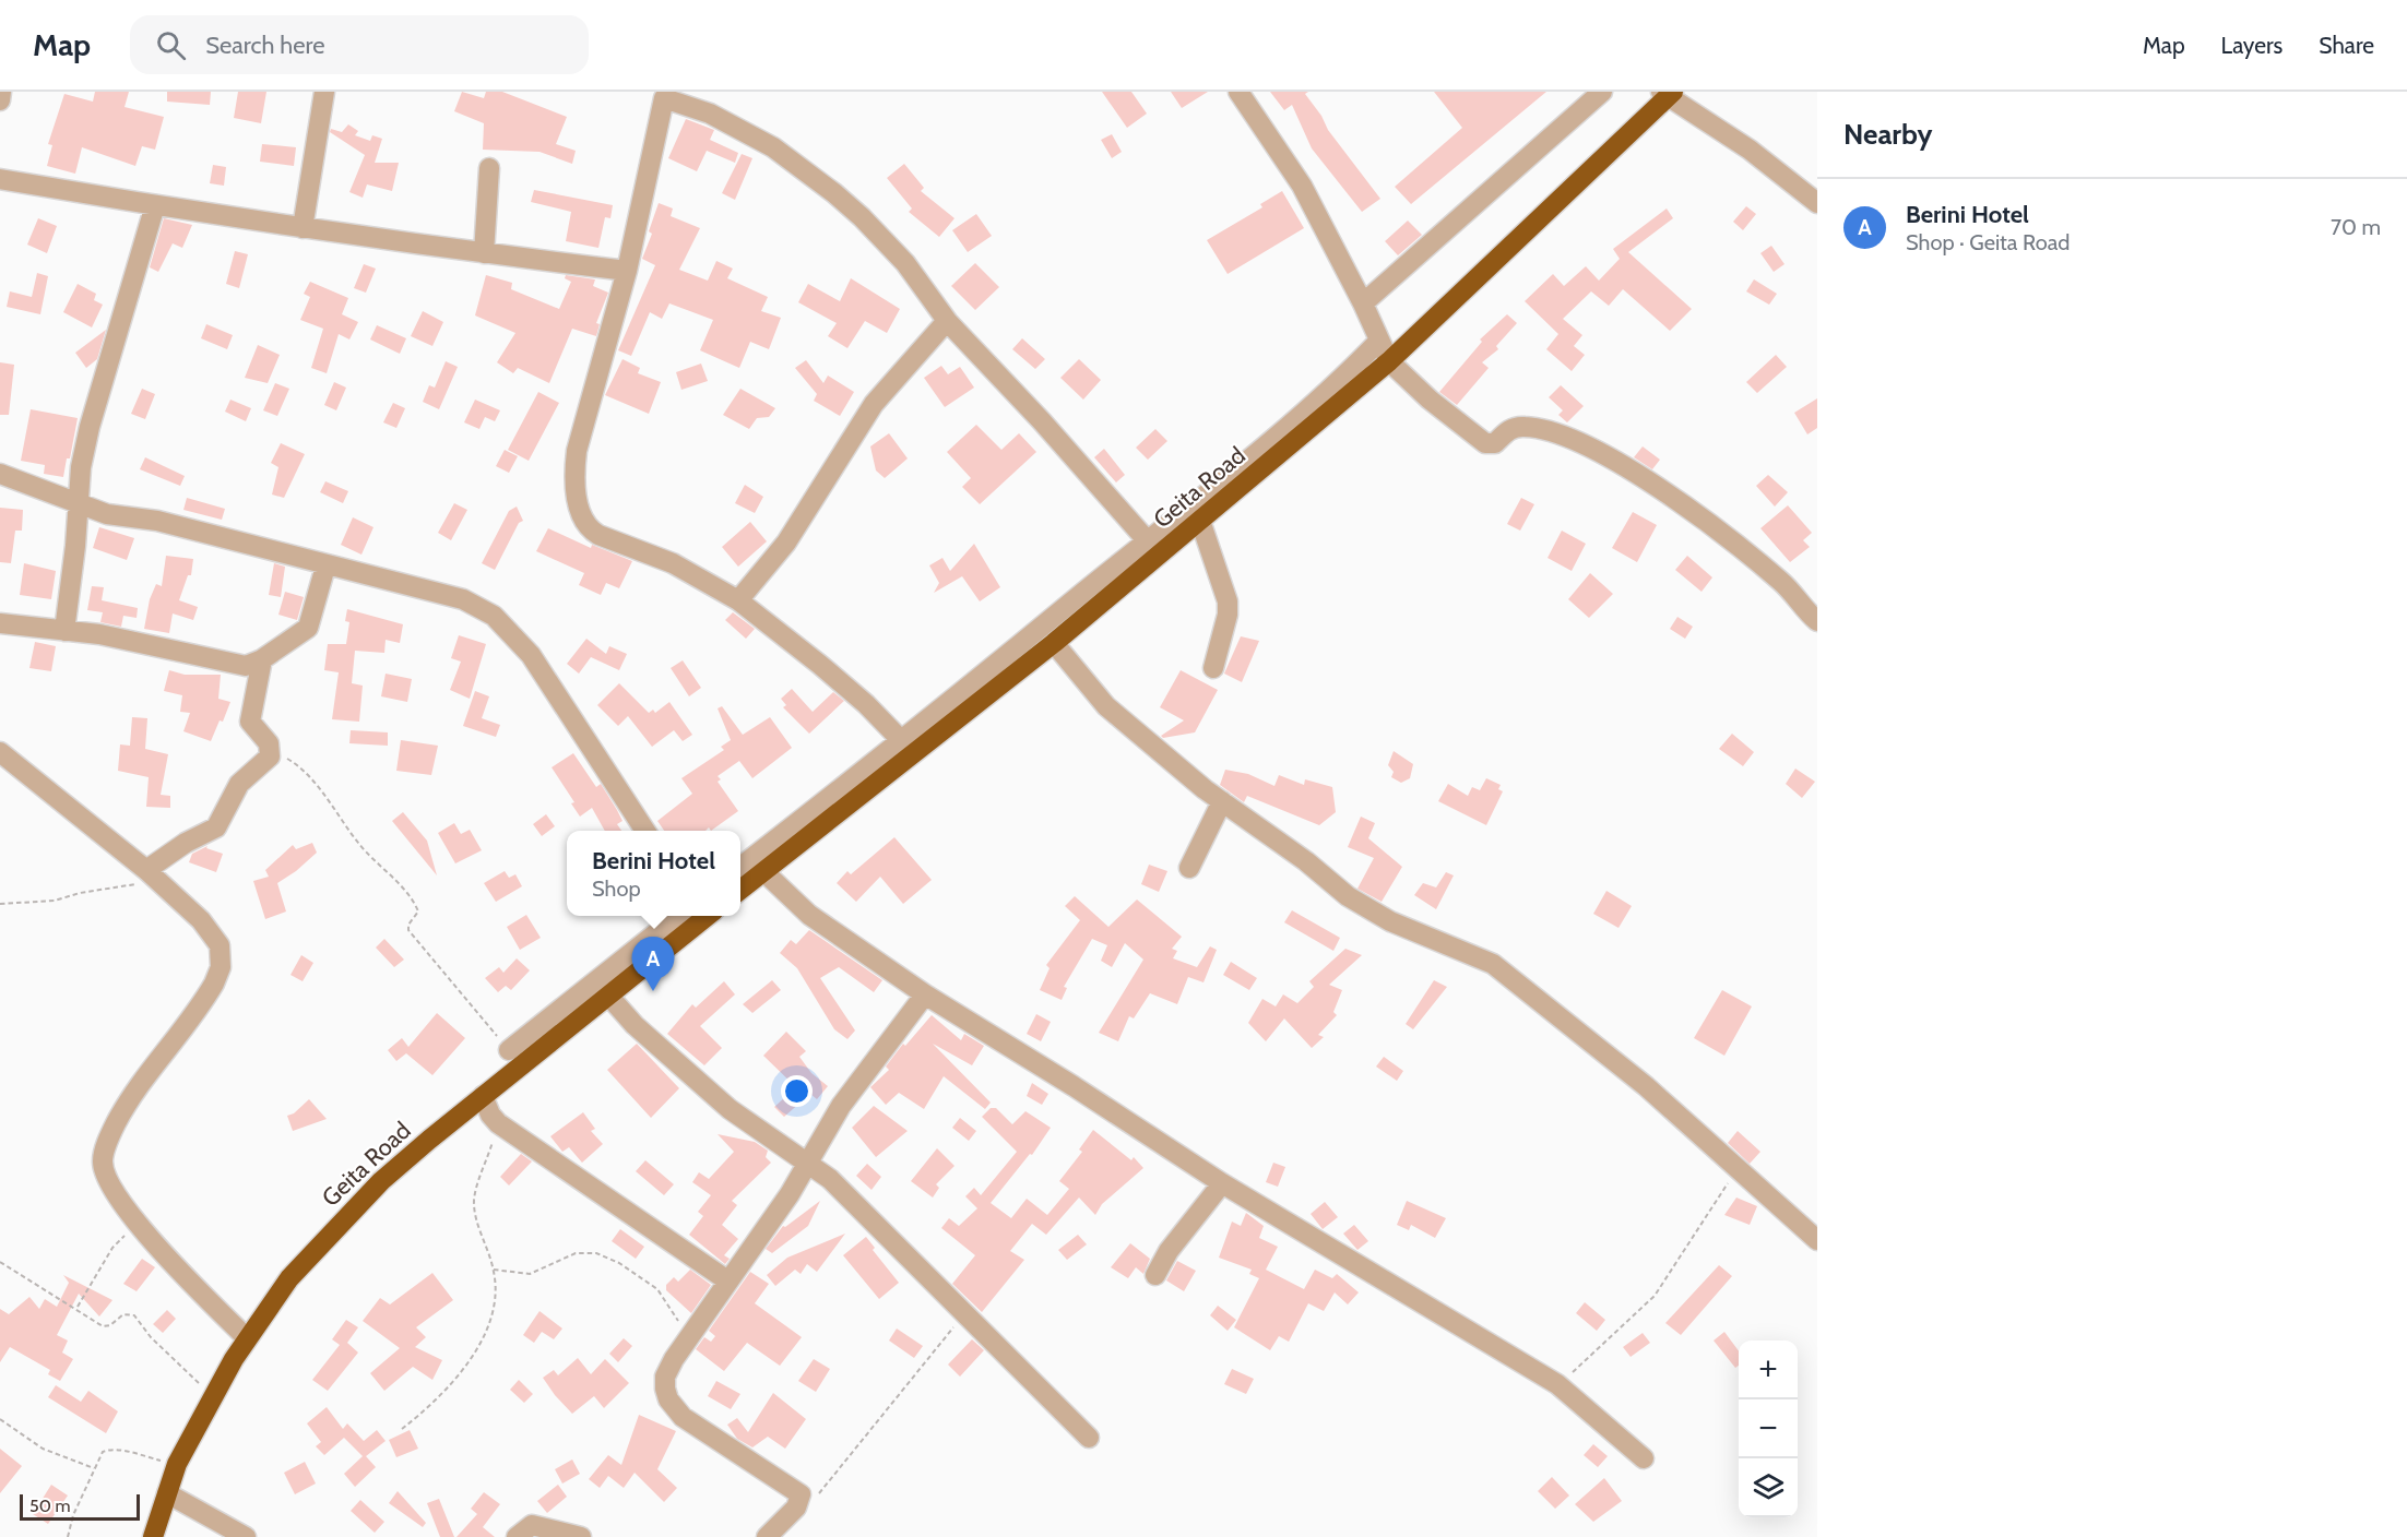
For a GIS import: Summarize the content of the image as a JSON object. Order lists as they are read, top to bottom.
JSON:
{
  "streets": {
    "highway": ["Geita Road"]
  },
  "scale_bar": "50 m",
  "page": {
    "header": "Map",
    "search": "Search here",
    "nav": ["Map", "Layers", "Share"],
    "heading": "Nearby",
    "list": [
      {
        "mark": "A",
        "name": "Berini Hotel",
        "note": "Shop · Geita Road",
        "value": "70 m"
      }
    ],
    "popup": ["Berini Hotel", "Shop"],
    "pins": "A",
    "map_buttons": ["+", "−"],
    "scale": "50 m"
  }
}
